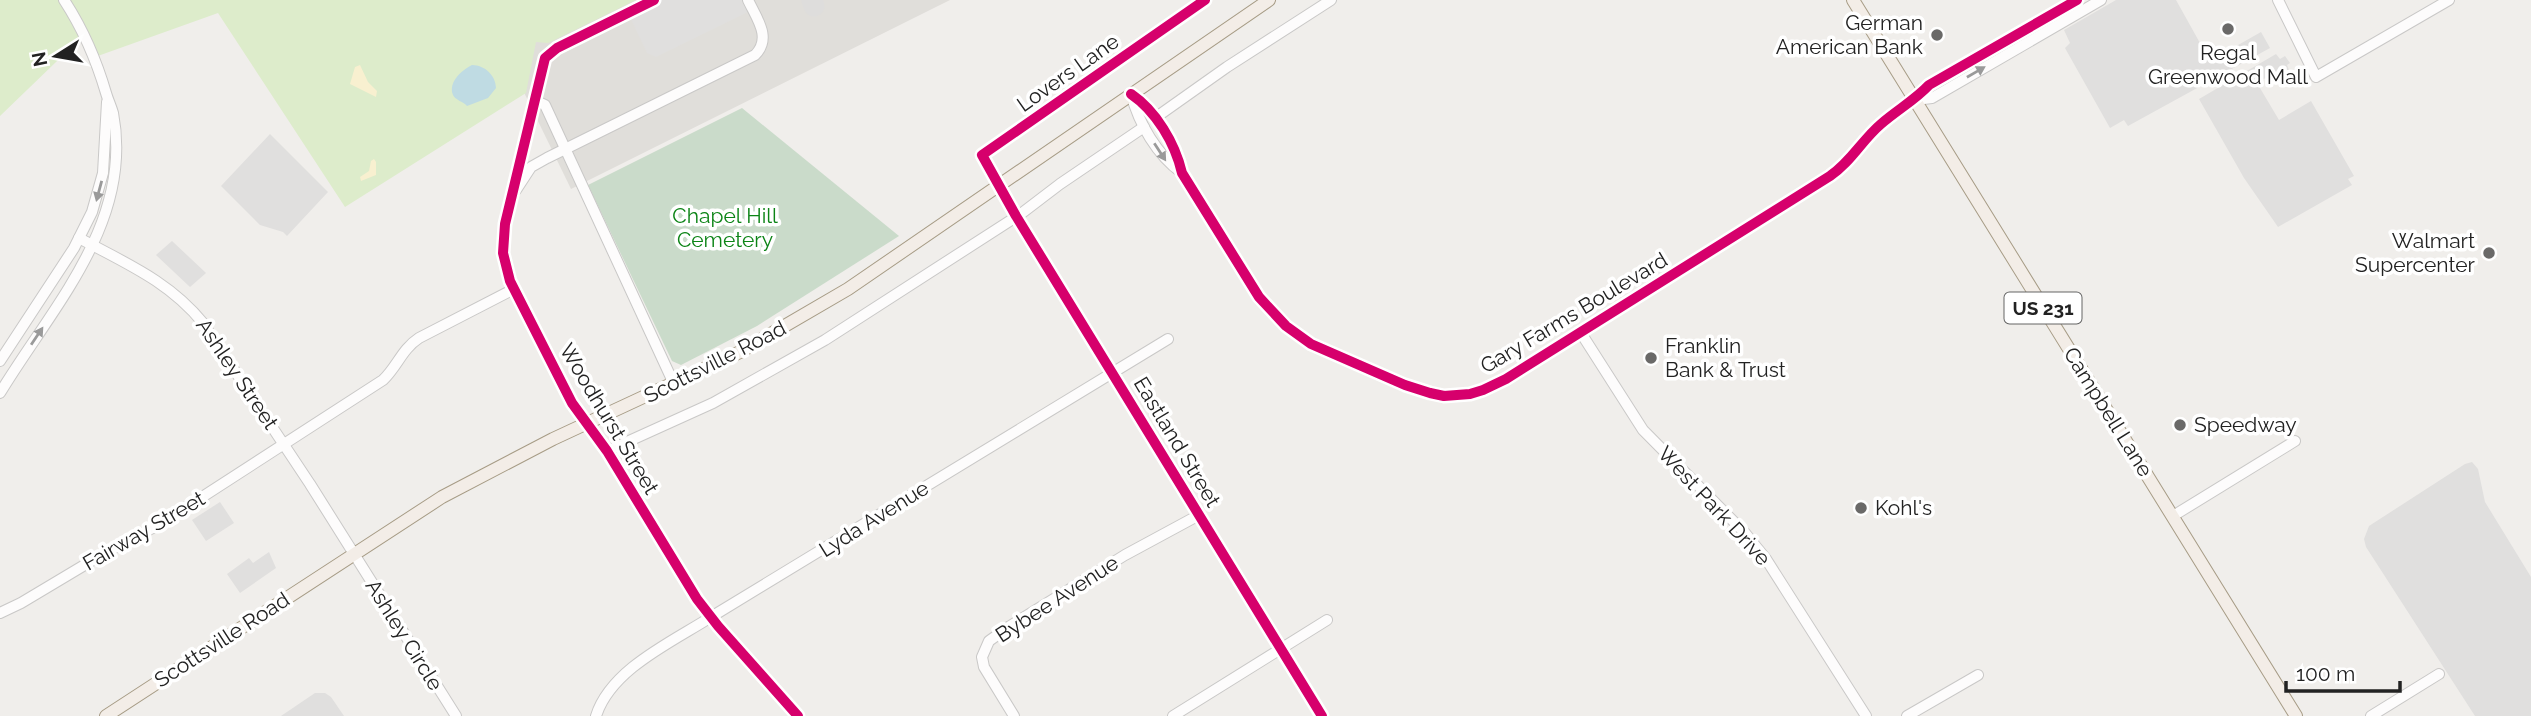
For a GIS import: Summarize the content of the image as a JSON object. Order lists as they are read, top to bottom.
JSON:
{
  "streets": {
    "main road": ["US 231", "Scottsville Road", "Campbell Lane"],
    "street": [
      "Lovers Lane",
      "Gary Farms Boulevard",
      "Ashley Street",
      "Woodhurst Street",
      "Eastland Street",
      "West Park Drive",
      "Lyda Avenue",
      "Fairway Street",
      "Bybee Avenue",
      "Ashley Circle"
    ]
  },
  "crossings": [
    ["Lovers Lane", "Scottsville Road"],
    ["Lovers Lane", "Eastland Street"],
    ["Gary Farms Boulevard", "Scottsville Road"],
    ["Gary Farms Boulevard", "Campbell Lane"],
    ["Gary Farms Boulevard", "West Park Drive"],
    ["Scottsville Road", "Ashley Street"],
    ["Scottsville Road", "Woodhurst Street"],
    ["Scottsville Road", "Eastland Street"],
    ["Scottsville Road", "Ashley Circle"],
    ["Ashley Street", "Fairway Street"],
    ["Ashley Street", "Ashley Circle"],
    ["Woodhurst Street", "Lyda Avenue"],
    ["Woodhurst Street", "Fairway Street"],
    ["Eastland Street", "Lyda Avenue"],
    ["Eastland Street", "Bybee Avenue"]
  ],
  "parks": ["Chapel Hill Cemetery"],
  "places": [
    "Regal Greenwood Mall",
    "German American Bank",
    "Walmart Supercenter",
    "Franklin Bank & Trust",
    "Speedway",
    "Kohl's"
  ],
  "scale_bar": "100 m",
  "north": "left"
}
